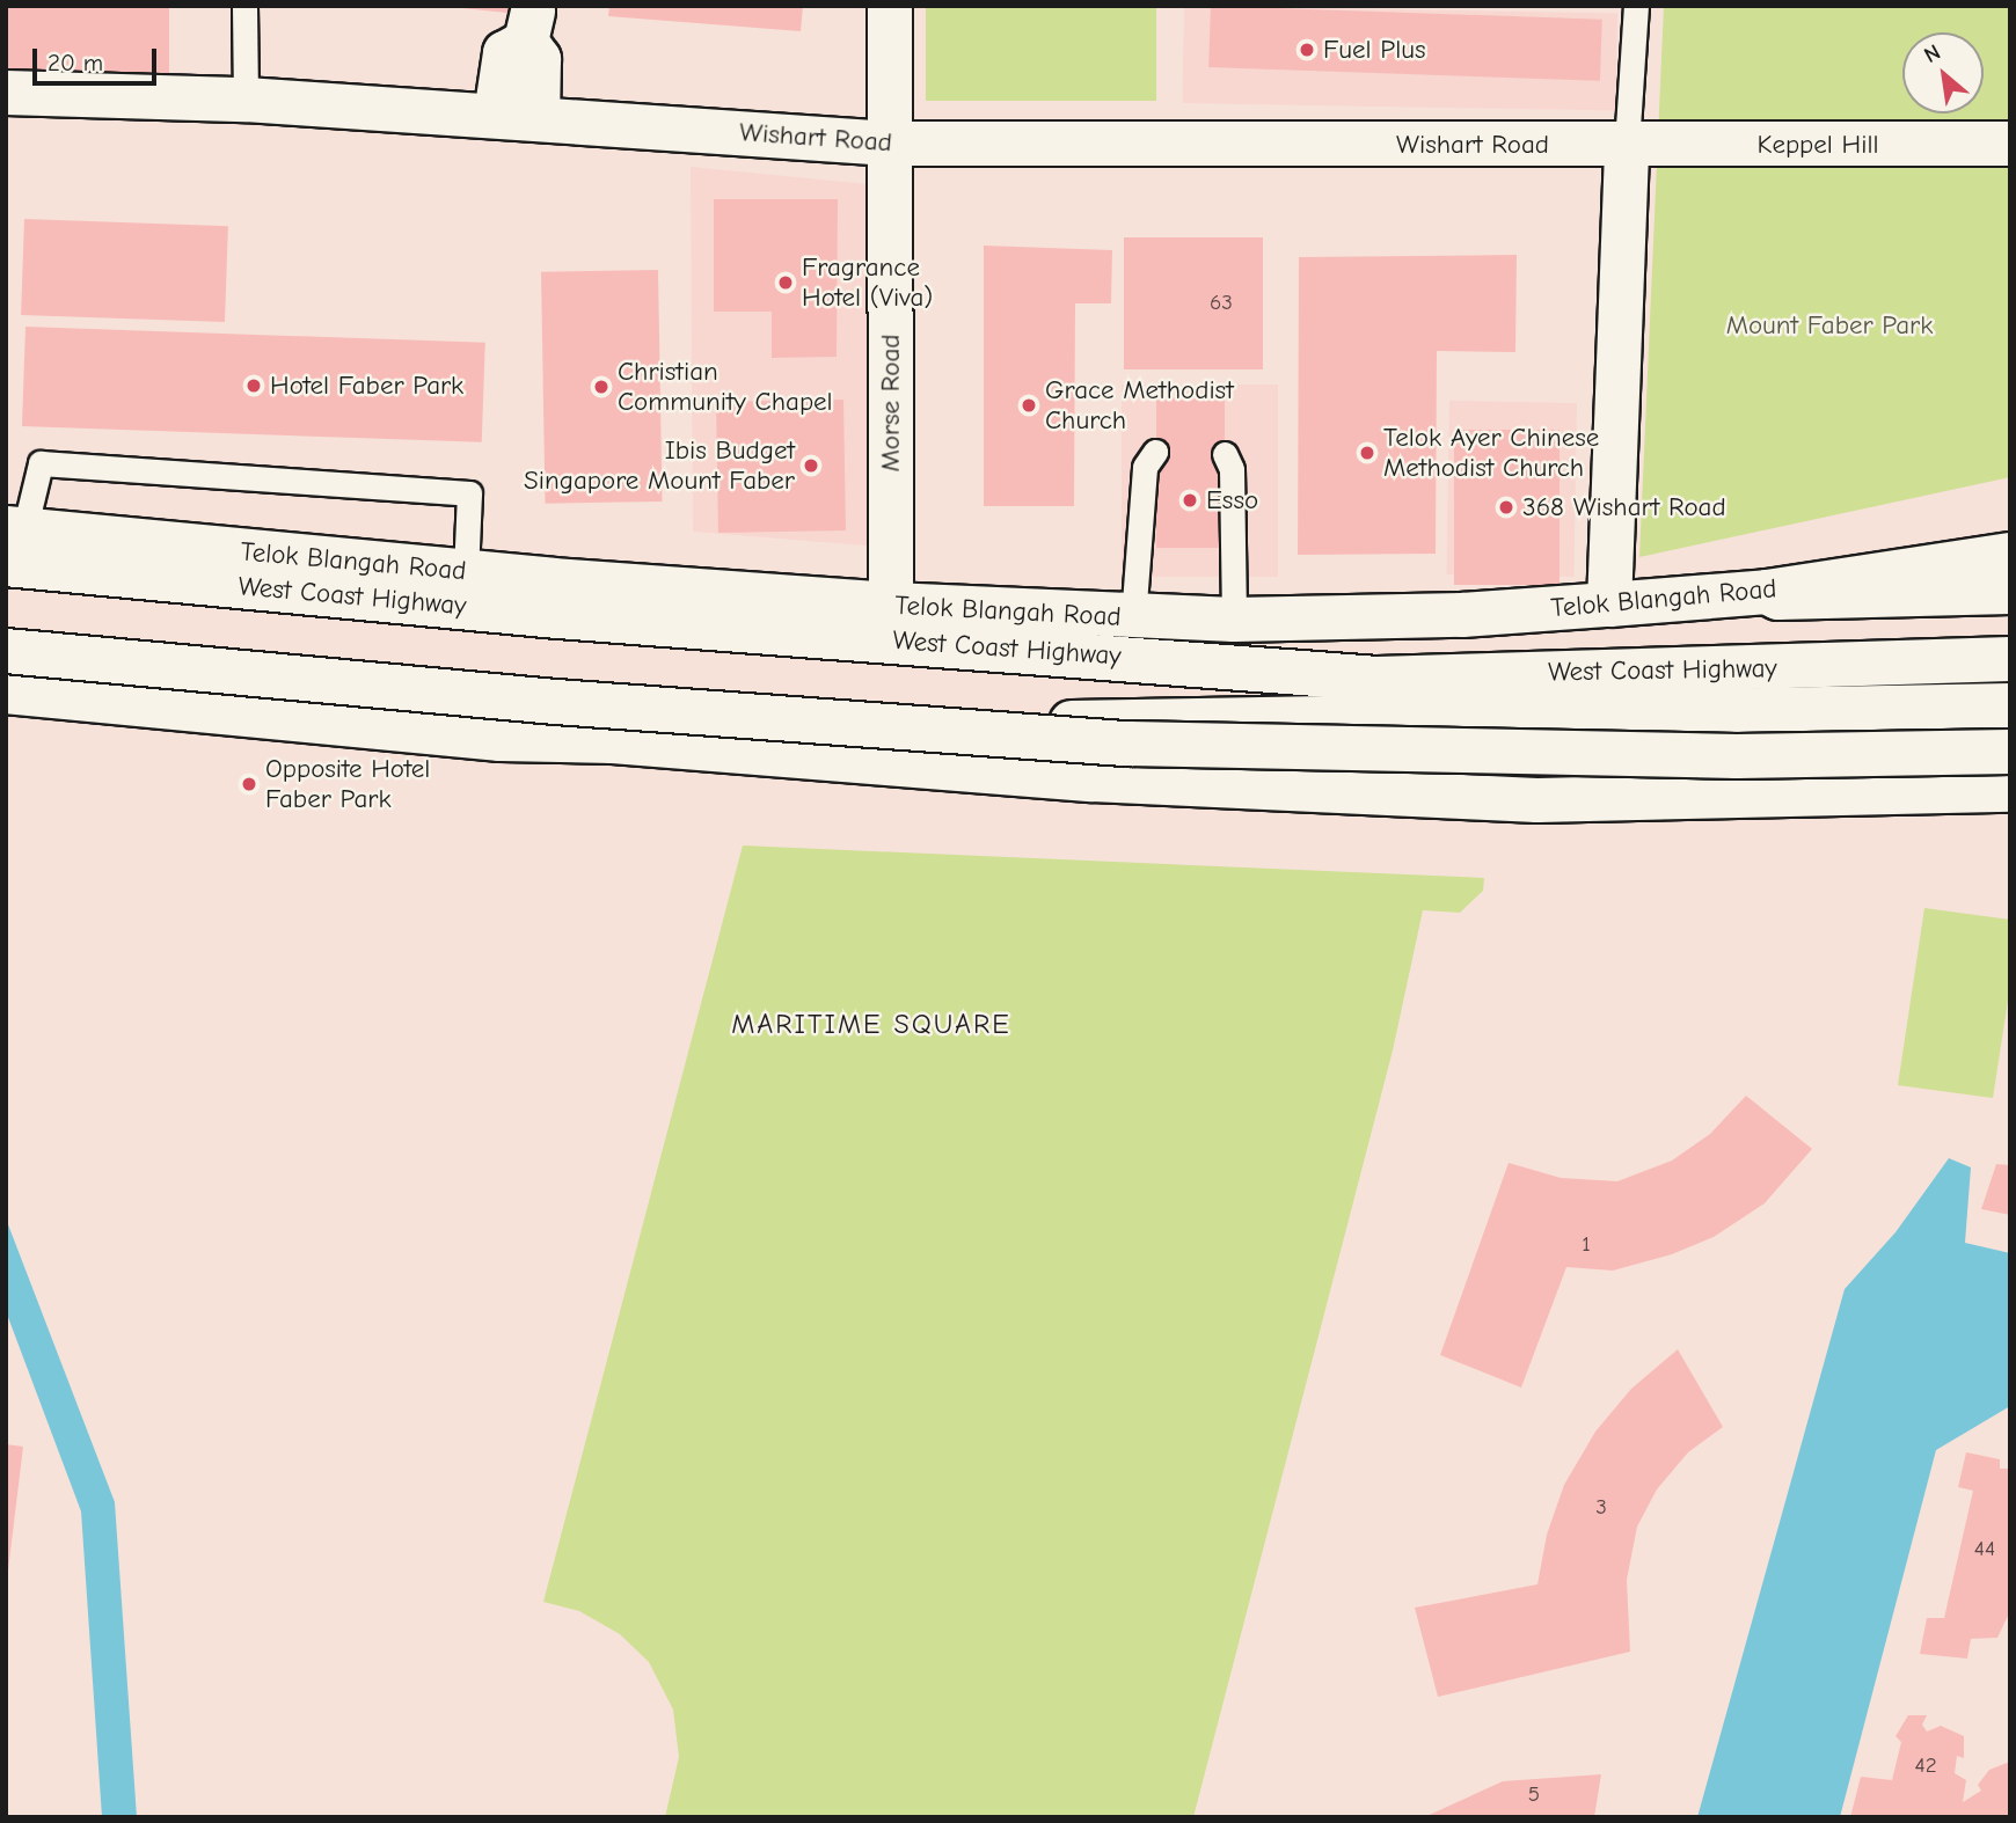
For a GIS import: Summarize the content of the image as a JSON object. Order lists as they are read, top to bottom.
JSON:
{
  "streets": {
    "main road": [
      "Wishart Road",
      "Keppel Hill",
      "Morse Road",
      "Telok Blangah Road",
      "West Coast Highway"
    ]
  },
  "crossings": [
    ["Wishart Road", "Keppel Hill"],
    ["Wishart Road", "Morse Road"],
    ["Morse Road", "Telok Blangah Road"],
    ["Telok Blangah Road", "West Coast Highway"]
  ],
  "districts": ["MARITIME SQUARE"],
  "parks": ["Mount Faber Park"],
  "places": [
    "Fuel Plus",
    "Fragrance Hotel (Viva)",
    "Hotel Faber Park",
    "Christian Community Chapel",
    "Grace Methodist Church",
    "Telok Ayer Chinese Methodist Church",
    "Ibis Budget Singapore Mount Faber",
    "Esso",
    "368 Wishart Road",
    "Opposite Hotel Faber Park"
  ],
  "house_numbers": [
    "63",
    "1",
    "3",
    "44",
    "42",
    "5"
  ],
  "scale_bar": "20 m",
  "north": "top left"
}
